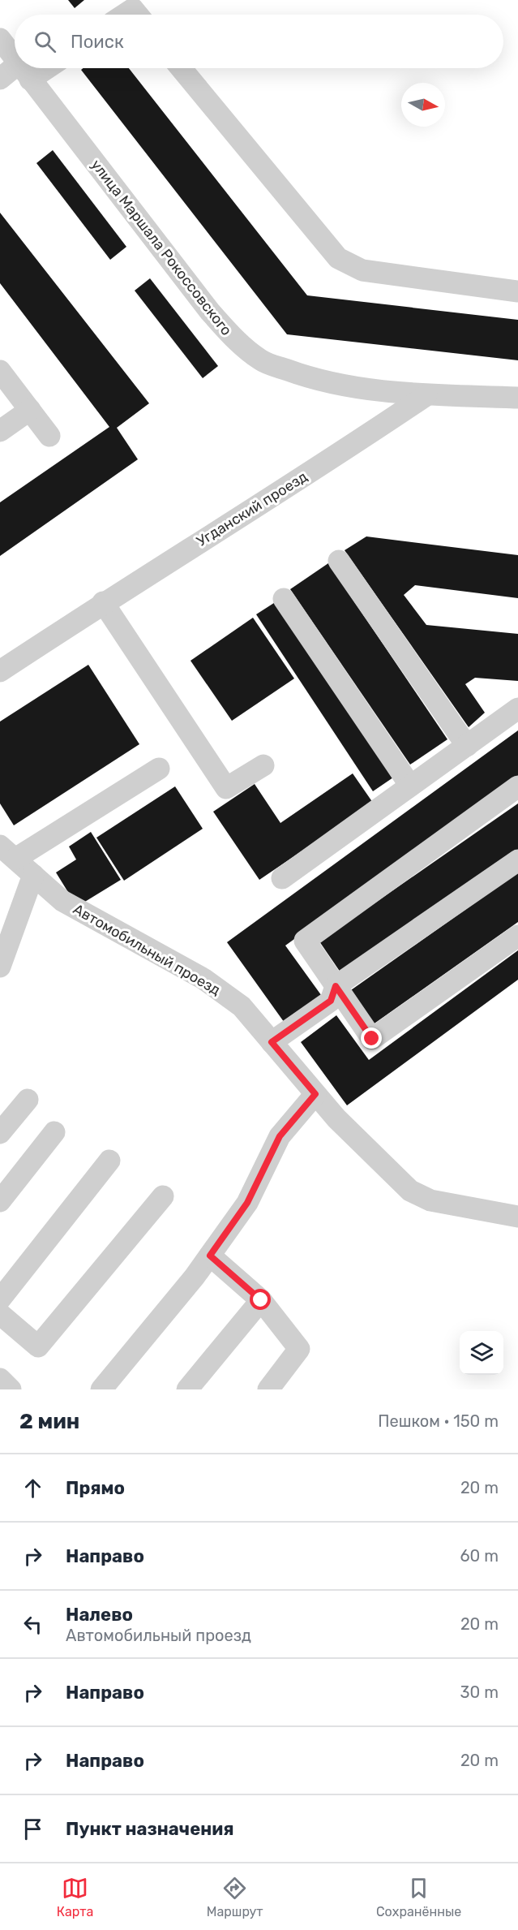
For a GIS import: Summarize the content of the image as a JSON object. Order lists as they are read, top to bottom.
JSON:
{
  "streets": {
    "street": ["улица Маршала Рокоссовского", "Угданский проезд", "Автомобильный проезд"]
  },
  "crossings": [
    ["улица Маршала Рокоссовского", "Угданский проезд"]
  ],
  "north": "right",
  "page": {
    "search": "Поиск",
    "heading": ["2 мин", "Пешком · 150 m"],
    "list": [
      ["Прямо", "20 m"],
      ["Направо", "60 m"],
      ["Налево", "Автомобильный проезд", "20 m"],
      ["Направо", "30 m"],
      ["Направо", "20 m"],
      "Пункт назначения"
    ],
    "nav": ["Карта", "Маршрут", "Сохранённые"]
  }
}
